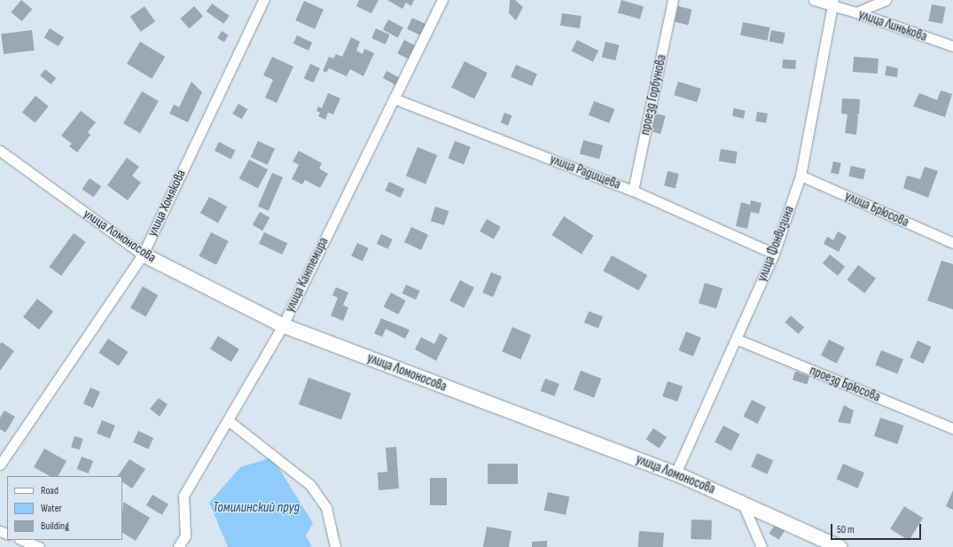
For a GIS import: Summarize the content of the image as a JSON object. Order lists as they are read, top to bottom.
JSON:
{
  "streets": {
    "street": [
      "улица Линькова",
      "проезд Горбунова",
      "улица Радищева",
      "улица Хомякова",
      "улица Брюсова",
      "улица Ломоносова",
      "улица Фонвизина",
      "улица Кантемира",
      "проезд Брюсова"
    ]
  },
  "crossings": [
    ["улица Линькова", "улица Фонвизина"],
    ["проезд Горбунова", "улица Радищева"],
    ["улица Радищева", "улица Фонвизина"],
    ["улица Радищева", "улица Кантемира"],
    ["улица Хомякова", "улица Ломоносова"],
    ["улица Брюсова", "улица Фонвизина"],
    ["улица Ломоносова", "улица Фонвизина"],
    ["улица Ломоносова", "улица Кантемира"],
    ["улица Фонвизина", "проезд Брюсова"]
  ],
  "water": ["Томилинский пруд"],
  "legend": ["Road", "Water", "Building"],
  "scale_bar": "50 m"
}
